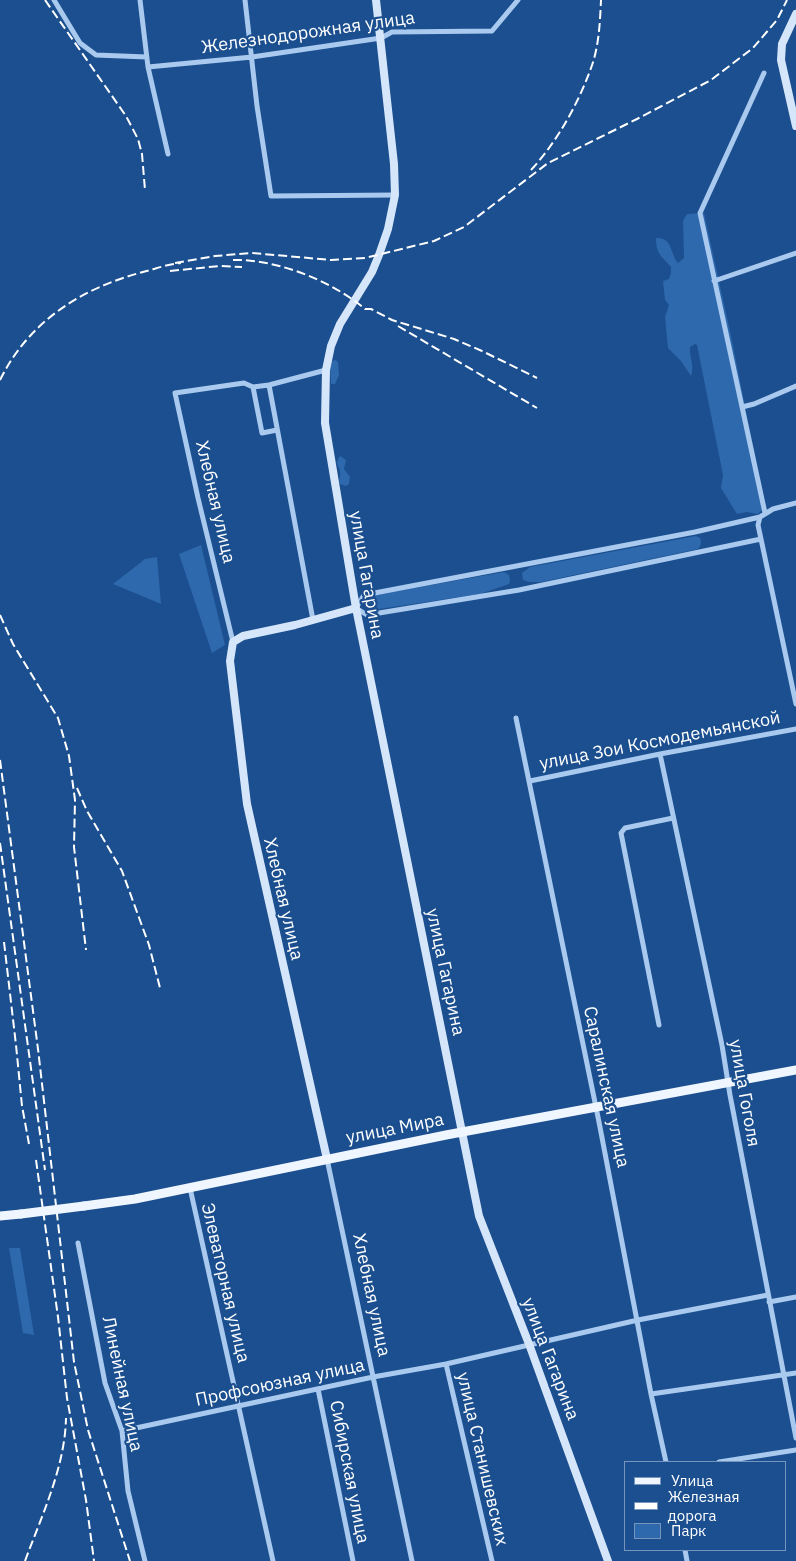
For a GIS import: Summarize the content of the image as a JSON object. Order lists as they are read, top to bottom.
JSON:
{
  "streets": {
    "main road": ["улица Мира"],
    "street": [
      "Железнодорожная улица",
      "Хлебная улица",
      "улица Гагарина",
      "улица Зои Космодемьянской",
      "Саралинская улица",
      "улица Гоголя",
      "Элеваторная улица",
      "Профсоюзная улица",
      "Линейная улица",
      "улица Станишевских",
      "Сибирская улица"
    ]
  },
  "crossings": [
    ["Железнодорожная улица", "улица Гагарина"],
    ["Хлебная улица", "улица Гагарина"],
    ["Хлебная улица", "улица Мира"],
    ["Хлебная улица", "Профсоюзная улица"],
    ["улица Гагарина", "улица Мира"],
    ["улица Гагарина", "Профсоюзная улица"],
    ["улица Зои Космодемьянской", "Саралинская улица"],
    ["улица Зои Космодемьянской", "улица Гоголя"],
    ["Саралинская улица", "улица Мира"],
    ["Саралинская улица", "Профсоюзная улица"],
    ["улица Гоголя", "улица Мира"],
    ["улица Гоголя", "Профсоюзная улица"],
    ["улица Мира", "Элеваторная улица"],
    ["Элеваторная улица", "Профсоюзная улица"],
    ["Профсоюзная улица", "Линейная улица"],
    ["Профсоюзная улица", "улица Станишевских"],
    ["Профсоюзная улица", "Сибирская улица"]
  ],
  "legend": ["Улица", "Железная дорога", "Парк"]
}
